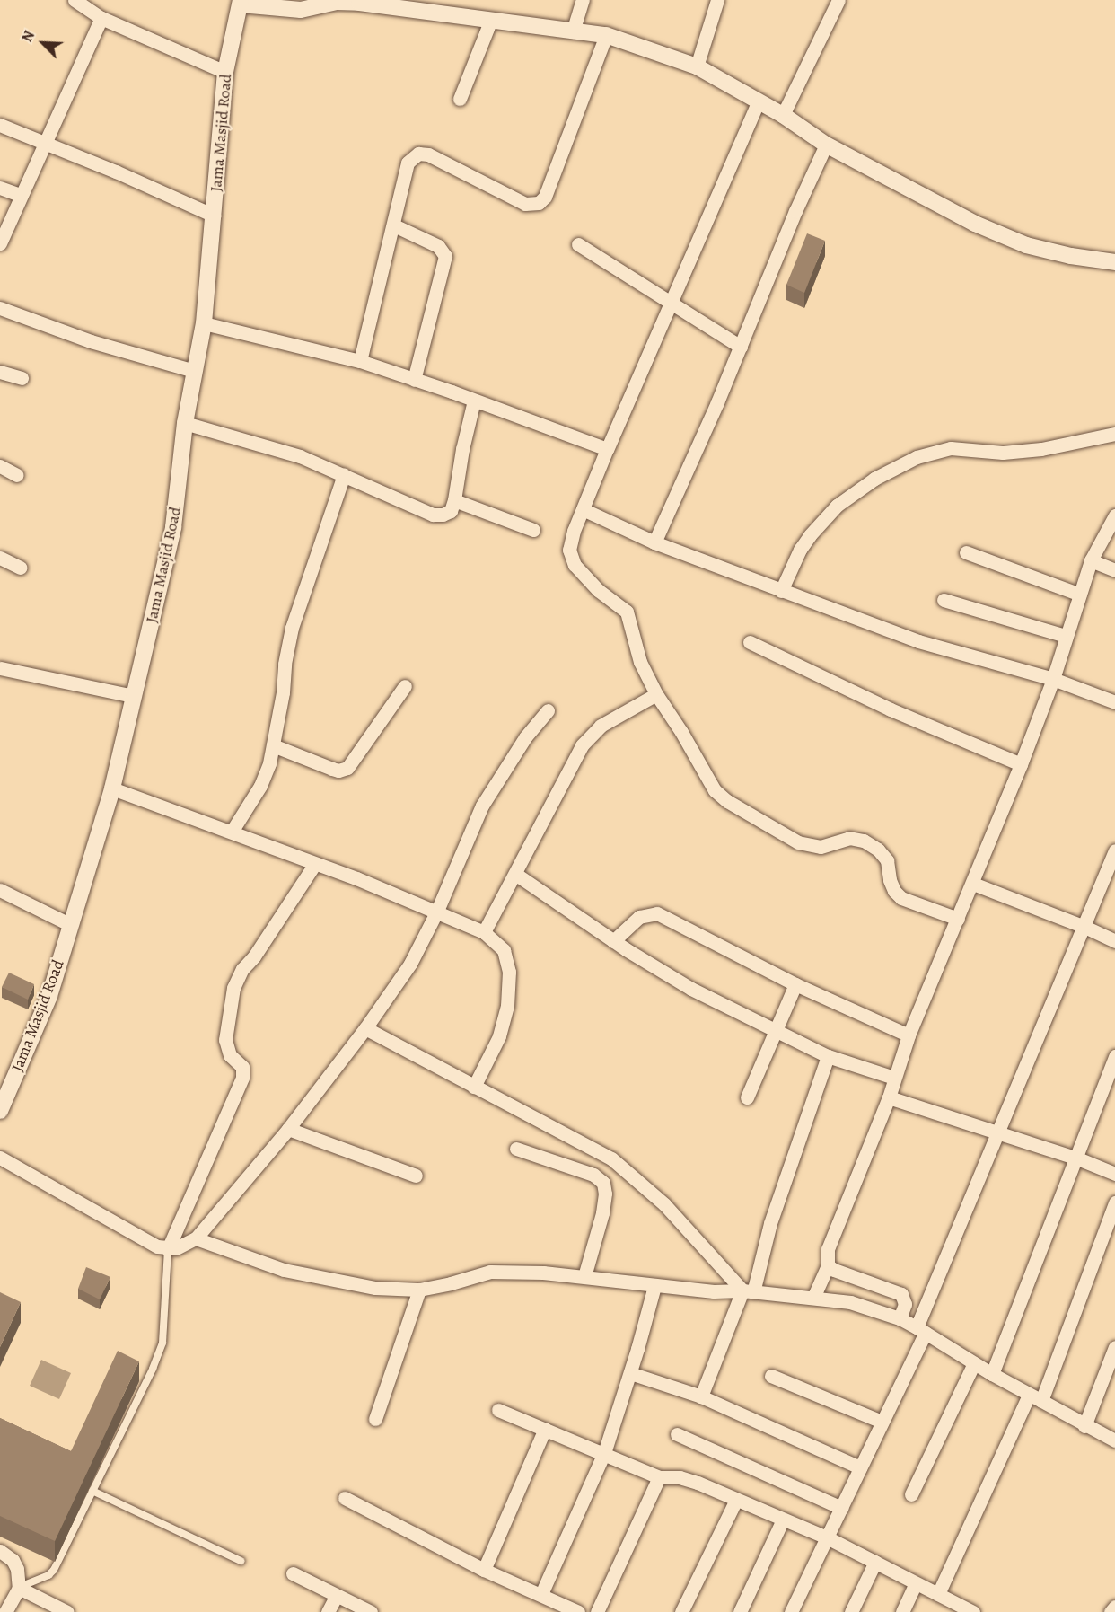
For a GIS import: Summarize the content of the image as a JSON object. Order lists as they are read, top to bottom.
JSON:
{
  "streets": {
    "street": ["Jama Masjid Road"]
  },
  "north": "top left"
}
